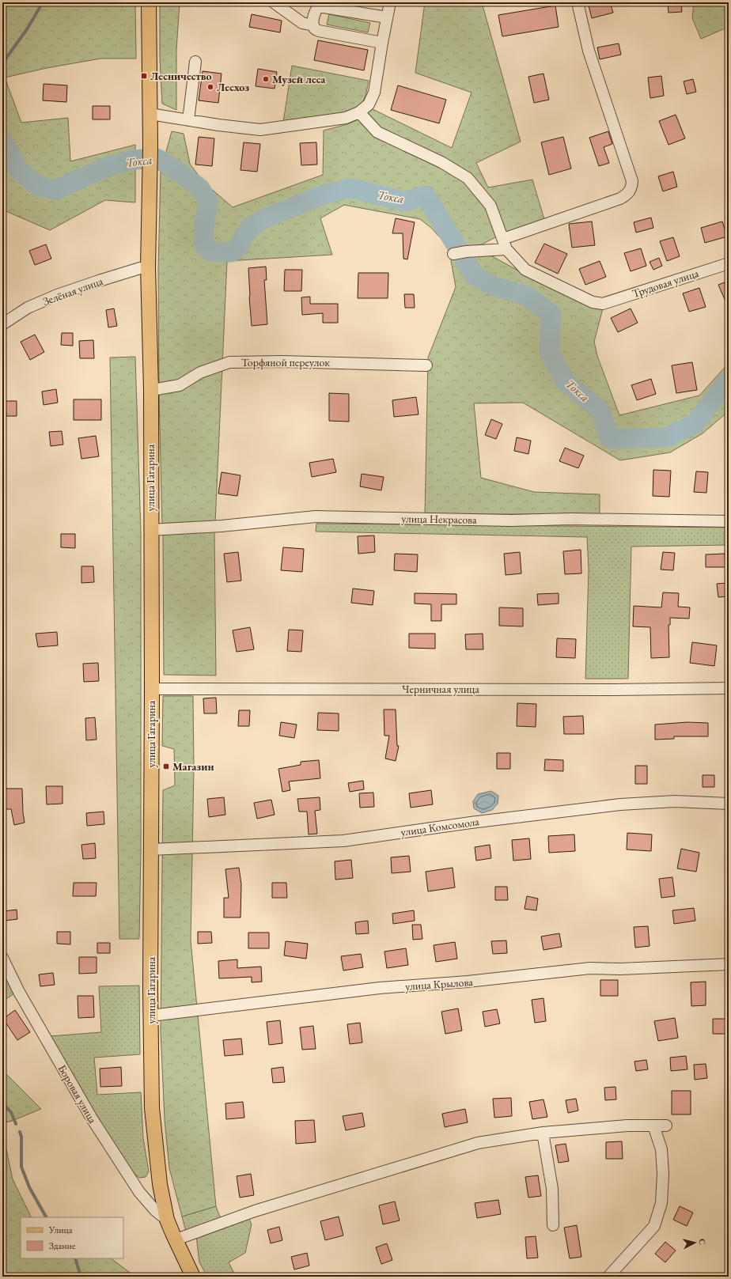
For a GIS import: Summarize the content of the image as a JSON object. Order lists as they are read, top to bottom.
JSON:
{
  "streets": {
    "main road": ["улица Гагарина"],
    "street": [
      "Трудовая улица",
      "Зелёная улица",
      "Торфяной переулок",
      "улица Некрасова",
      "Черничная улица",
      "улица Комсомола",
      "улица Крылова",
      "Боровая улица"
    ]
  },
  "crossings": [
    ["Зелёная улица", "улица Гагарина"],
    ["Торфяной переулок", "улица Гагарина"],
    ["улица Гагарина", "улица Некрасова"],
    ["улица Гагарина", "Черничная улица"],
    ["улица Гагарина", "улица Комсомола"],
    ["улица Гагарина", "улица Крылова"],
    ["улица Гагарина", "Боровая улица"]
  ],
  "water": ["Токса"],
  "places": {
    "transit": ["Лесничество", "Магазин"],
    "other": ["Музей леса", "Лесхоз"]
  },
  "legend": ["Улица", "Здание"],
  "north": "right"
}
